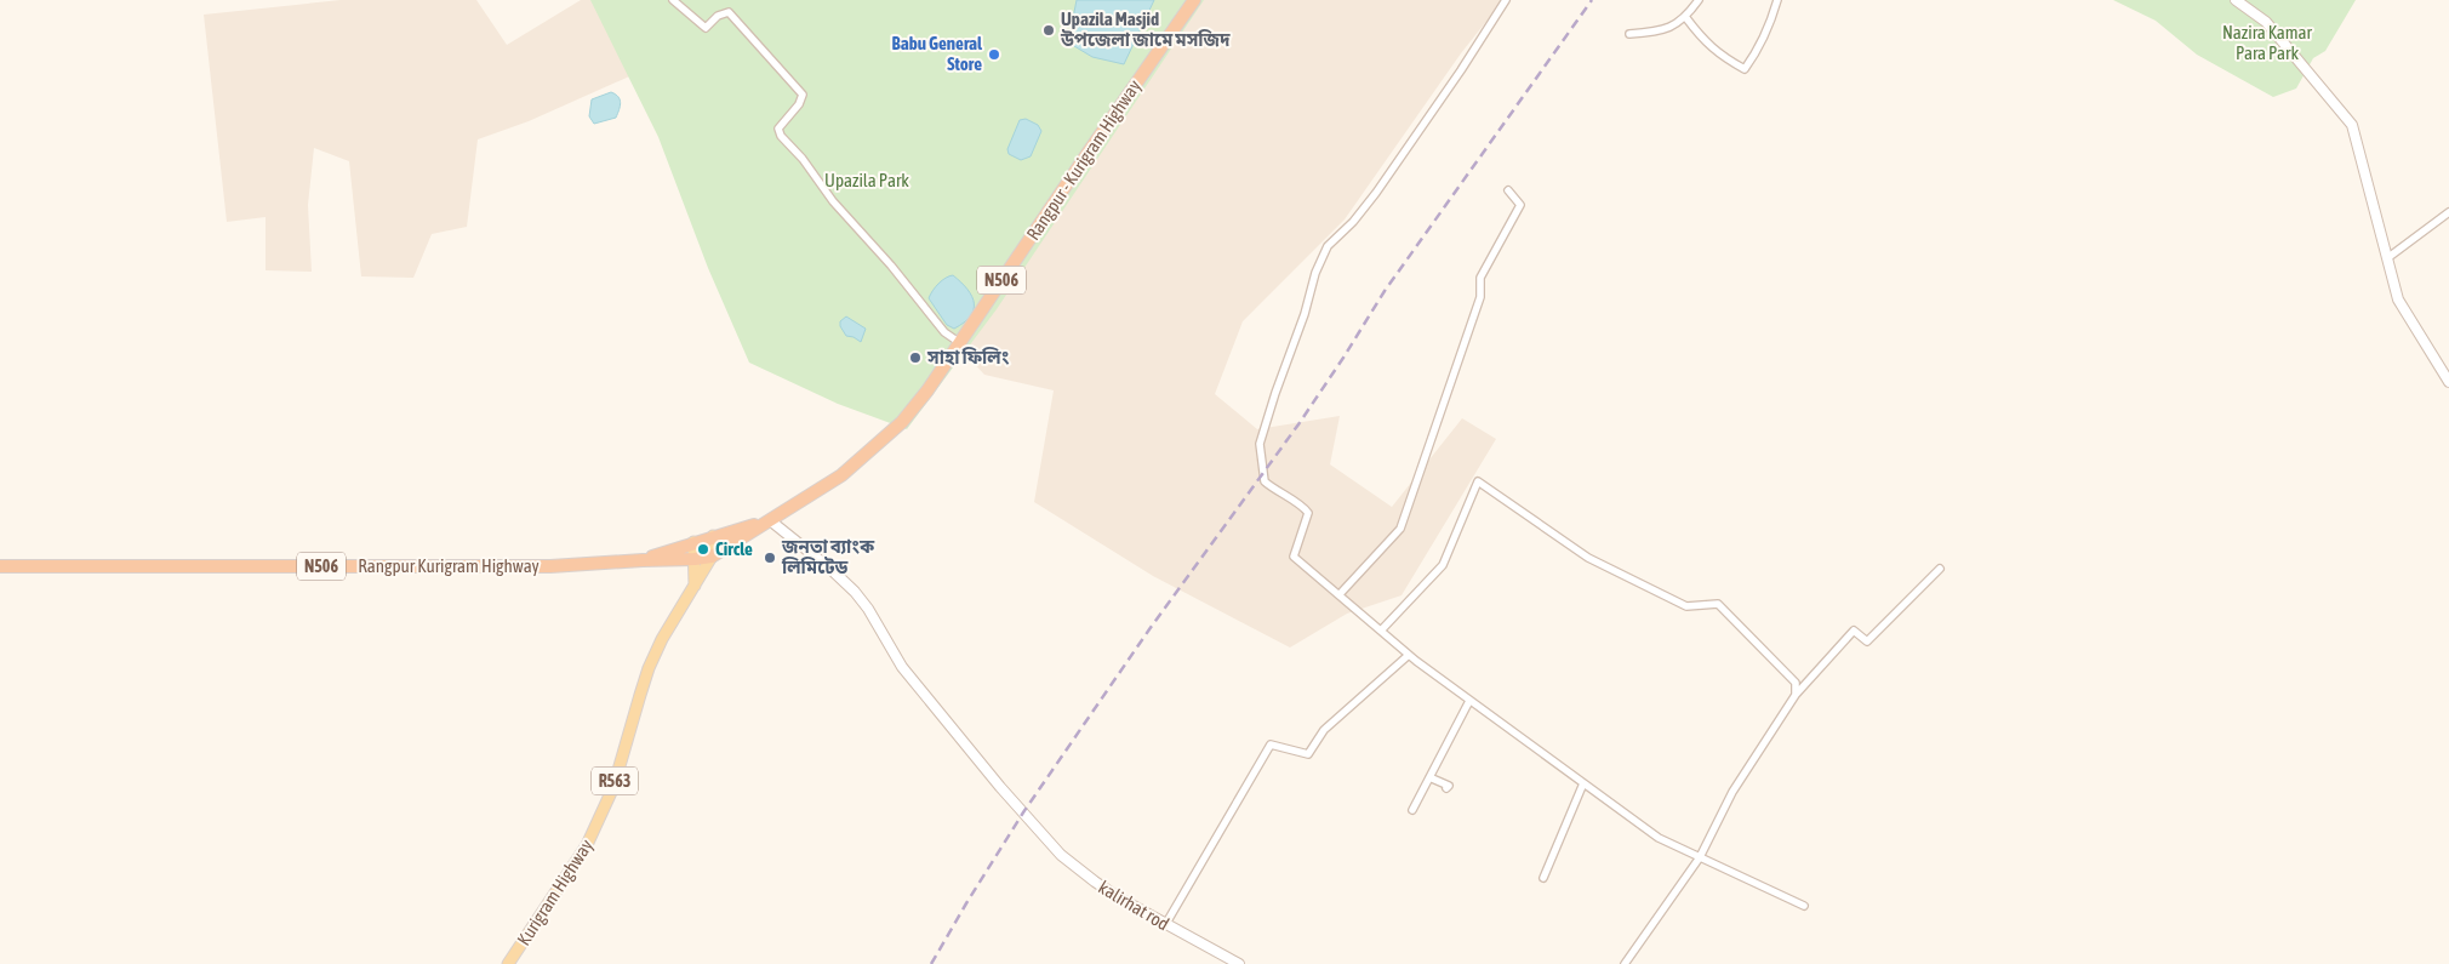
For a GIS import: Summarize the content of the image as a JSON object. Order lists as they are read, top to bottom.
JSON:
{
  "streets": {
    "highway": ["Rangpur - Kurigram Highway", "N506", "Rangpur Kurigram Highway"],
    "main road": ["R563", "Kurigram Highway"],
    "street": ["kalirhat rod"]
  },
  "crossings": [
    ["Rangpur - Kurigram Highway", "N506"],
    ["Rangpur - Kurigram Highway", "kalirhat rod"],
    ["N506", "Rangpur Kurigram Highway"],
    ["N506", "Kurigram Highway"],
    ["N506", "kalirhat rod"]
  ],
  "parks": ["Nazira Kamar Para Park", "Upazila Park"],
  "places": [
    "Upazila Masjid উপজেলা জামে মসজিদ",
    "Babu General Store",
    "সাহা ফিলিং",
    "Circle",
    "জনতা ব্যাংক লিমিটেড"
  ]
}
